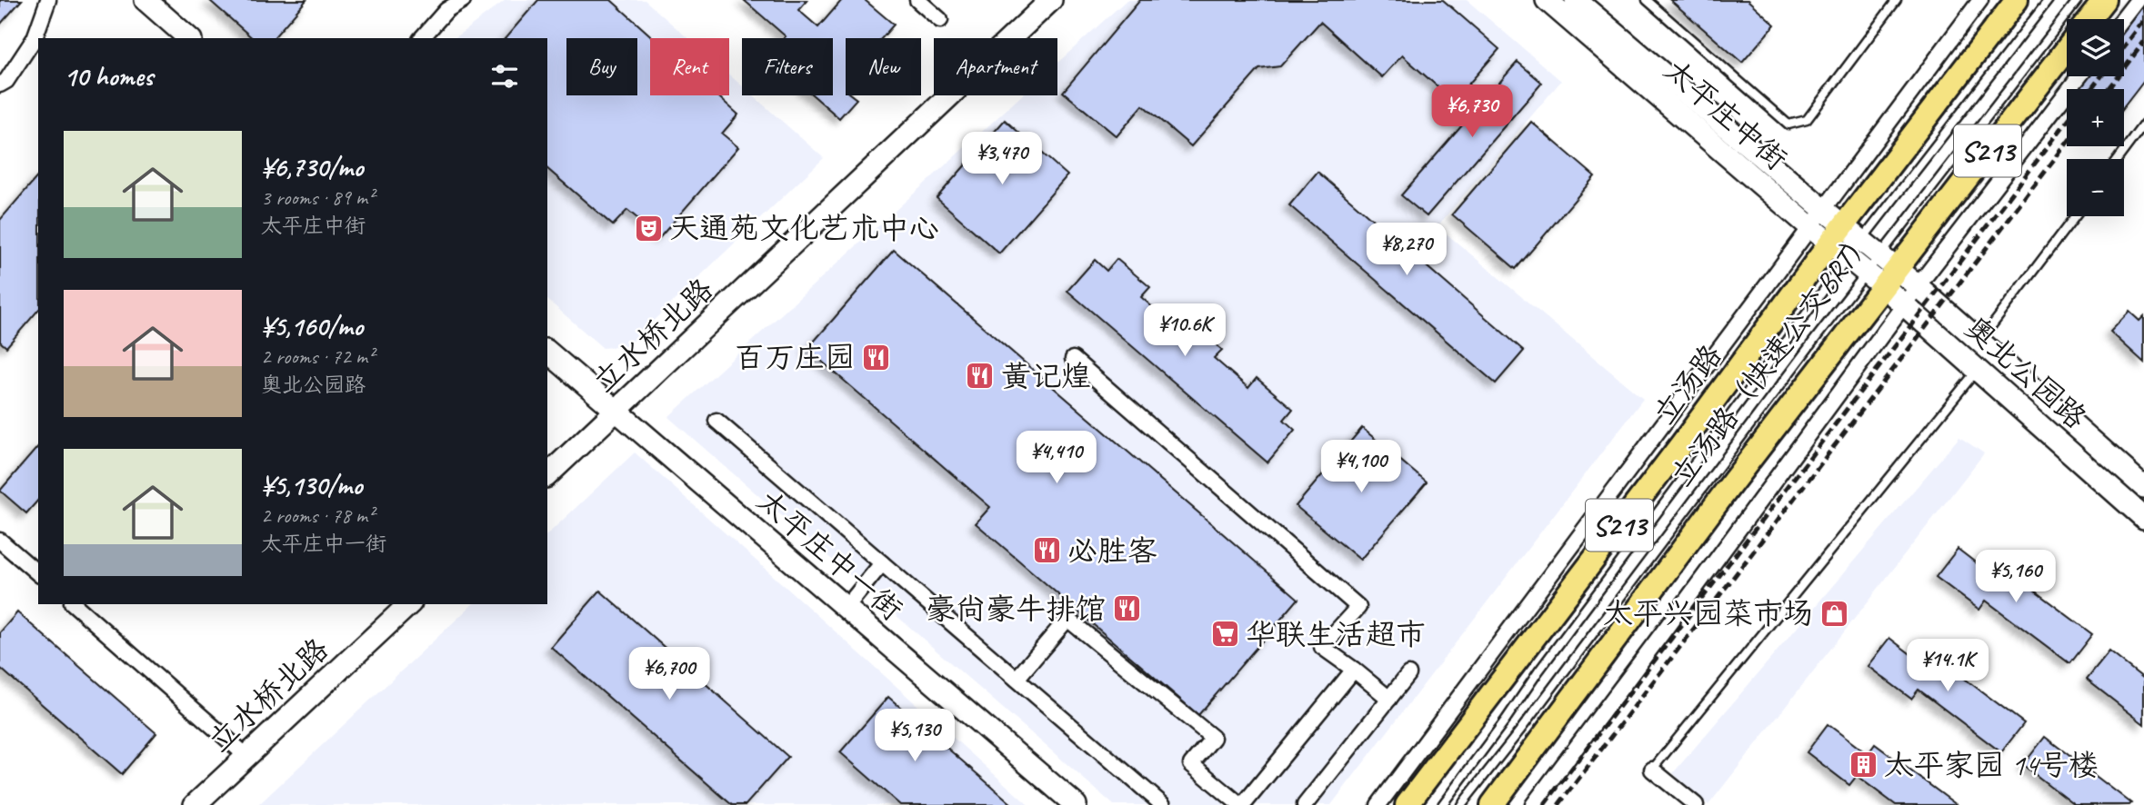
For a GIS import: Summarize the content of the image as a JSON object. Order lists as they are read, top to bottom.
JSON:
{
  "streets": {
    "main road": ["S213", "立汤路"],
    "street": [
      "太平庄中街",
      "立水桥北路",
      "奥北公园路",
      "太平庄中一街"
    ],
    "lane": ["立汤路（快速公交BRT）"]
  },
  "crossings": [
    ["太平庄中街", "S213"],
    ["太平庄中街", "立汤路（快速公交BRT）"],
    ["太平庄中街", "奥北公园路"],
    ["太平庄中街", "立汤路"],
    ["S213", "立汤路（快速公交BRT）"],
    ["S213", "奥北公园路"],
    ["立水桥北路", "太平庄中一街"],
    ["立汤路（快速公交BRT）", "奥北公园路"]
  ],
  "places": {
    "theatre": ["天通苑文化艺术中心"],
    "restaurant": [
      "百万庄园",
      "黄记煌",
      "必胜客",
      "豪尚豪牛排馆"
    ],
    "shop": ["太平兴园菜市场"],
    "supermarket": ["华联生活超市"],
    "building": ["太平家园 14号楼"]
  },
  "page": {
    "map_buttons": ["+", "−"],
    "chip": [
      "Buy",
      "Rent",
      "Filters",
      "New",
      "Apartment"
    ],
    "heading": "10 homes",
    "price": [
      "¥6,730",
      "¥3,470",
      "¥8,270",
      "¥10.6K",
      "¥4,410",
      "¥4,100",
      "¥5,160",
      "¥14.1K",
      "¥6,700",
      "¥5,130"
    ],
    "list": [
      {
        "name": "¥6,730/mo",
        "note": "3 rooms · 89 m² · 太平庄中街"
      },
      {
        "name": "¥5,160/mo",
        "note": "2 rooms · 72 m² · 奥北公园路"
      },
      {
        "name": "¥5,130/mo",
        "note": "2 rooms · 78 m² · 太平庄中一街"
      }
    ]
  }
}
